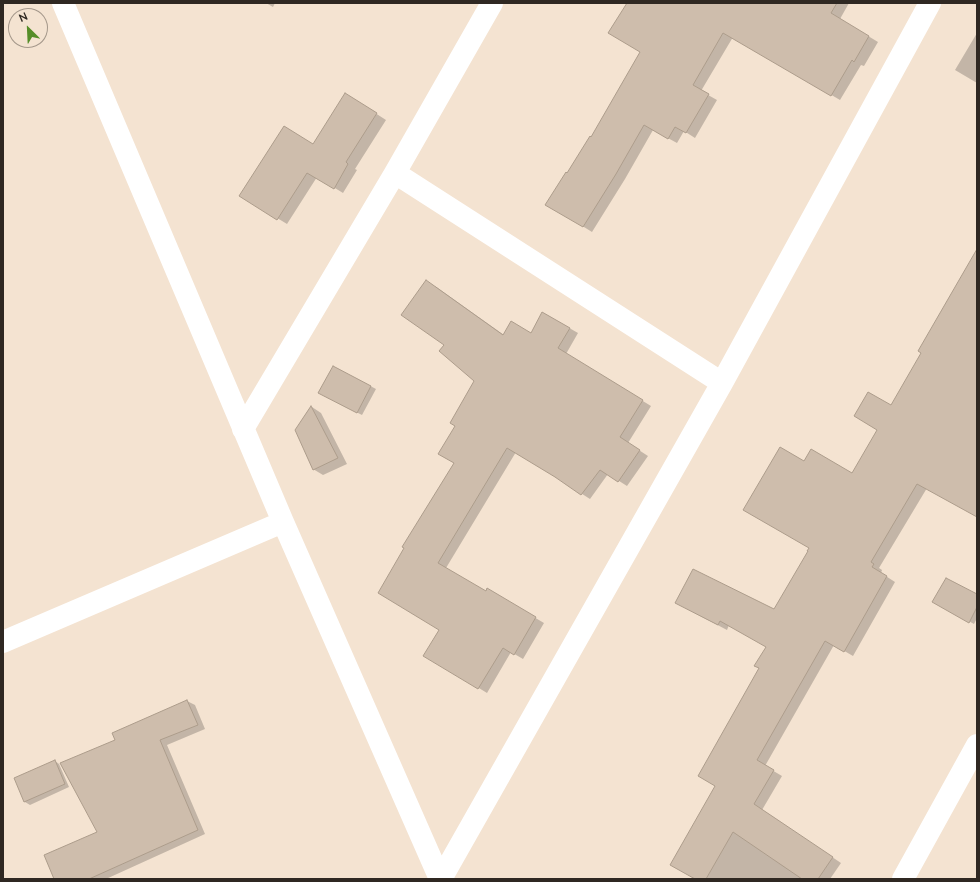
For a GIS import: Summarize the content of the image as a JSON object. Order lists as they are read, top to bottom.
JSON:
{
  "north": "top left"
}
